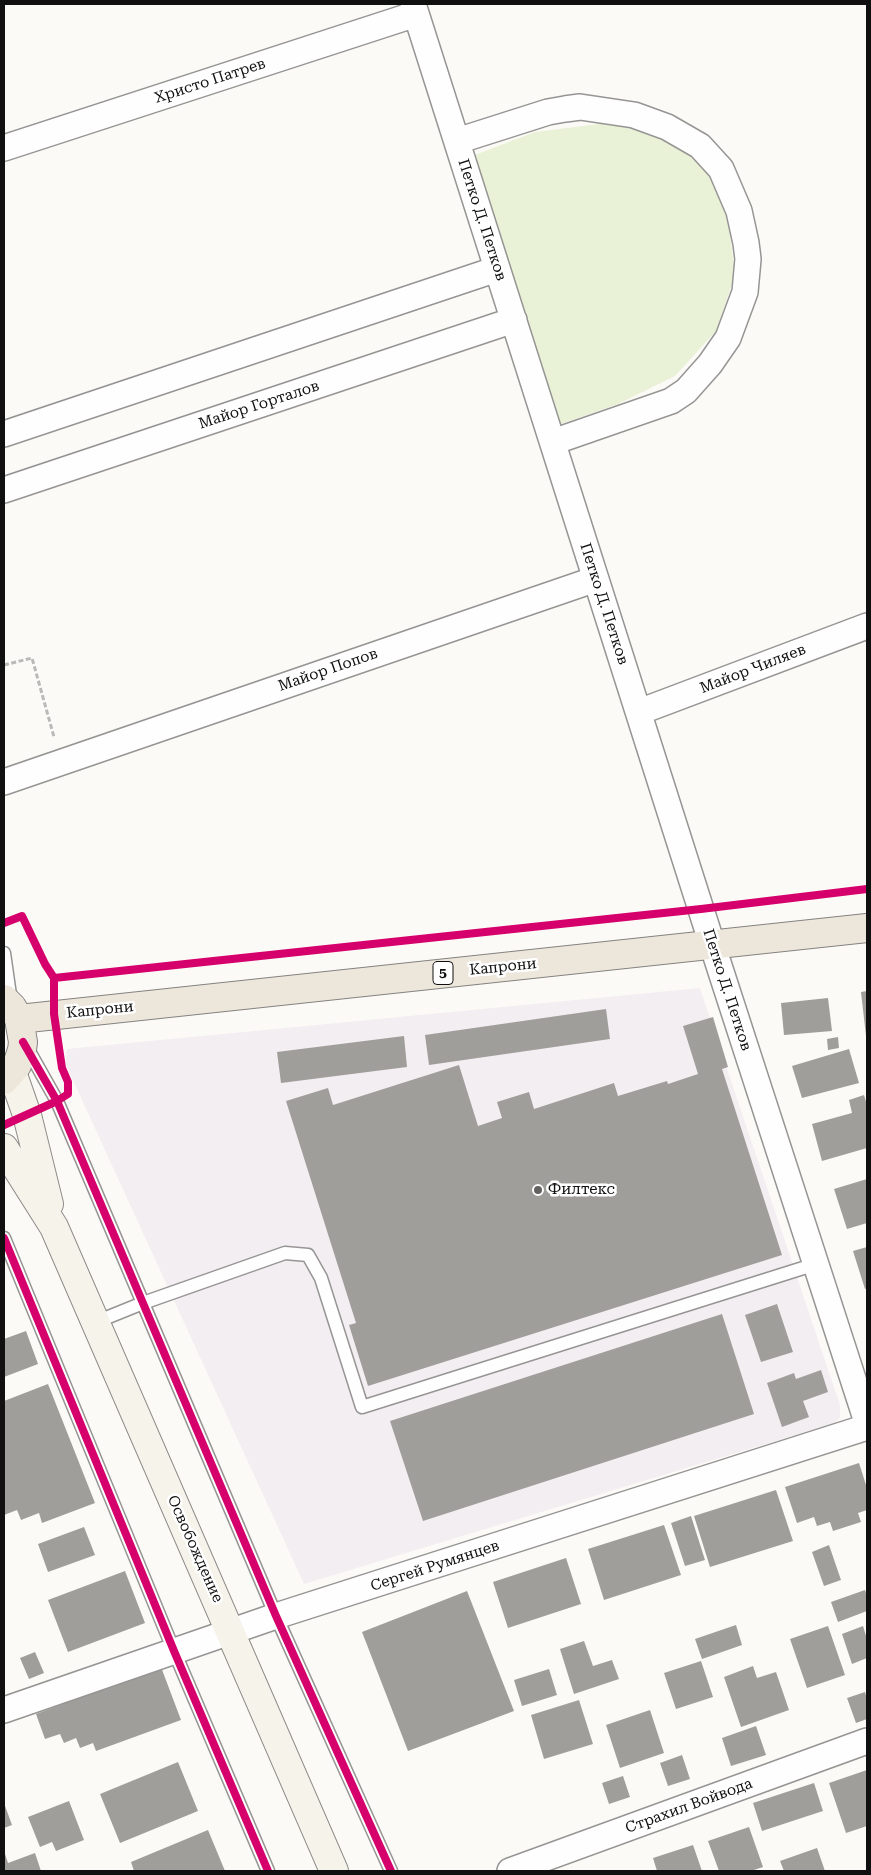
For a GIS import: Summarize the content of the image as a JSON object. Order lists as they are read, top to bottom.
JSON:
{
  "streets": {
    "main road": ["Капрони", "5", "Освобождение"],
    "street": [
      "Христо Патрев",
      "Петко Д. Петков",
      "Майор Горталов",
      "Майор Чиляев",
      "Майор Попов",
      "Сергей Румянцев",
      "Страхил Войвода"
    ]
  },
  "crossings": [
    ["Христо Патрев", "Петко Д. Петков"],
    ["Петко Д. Петков", "Майор Горталов"],
    ["Петко Д. Петков", "Майор Чиляев"],
    ["Петко Д. Петков", "Майор Попов"],
    ["Петко Д. Петков", "Капрони"],
    ["Освобождение", "Сергей Румянцев"]
  ],
  "places": ["Филтекс"]
}
